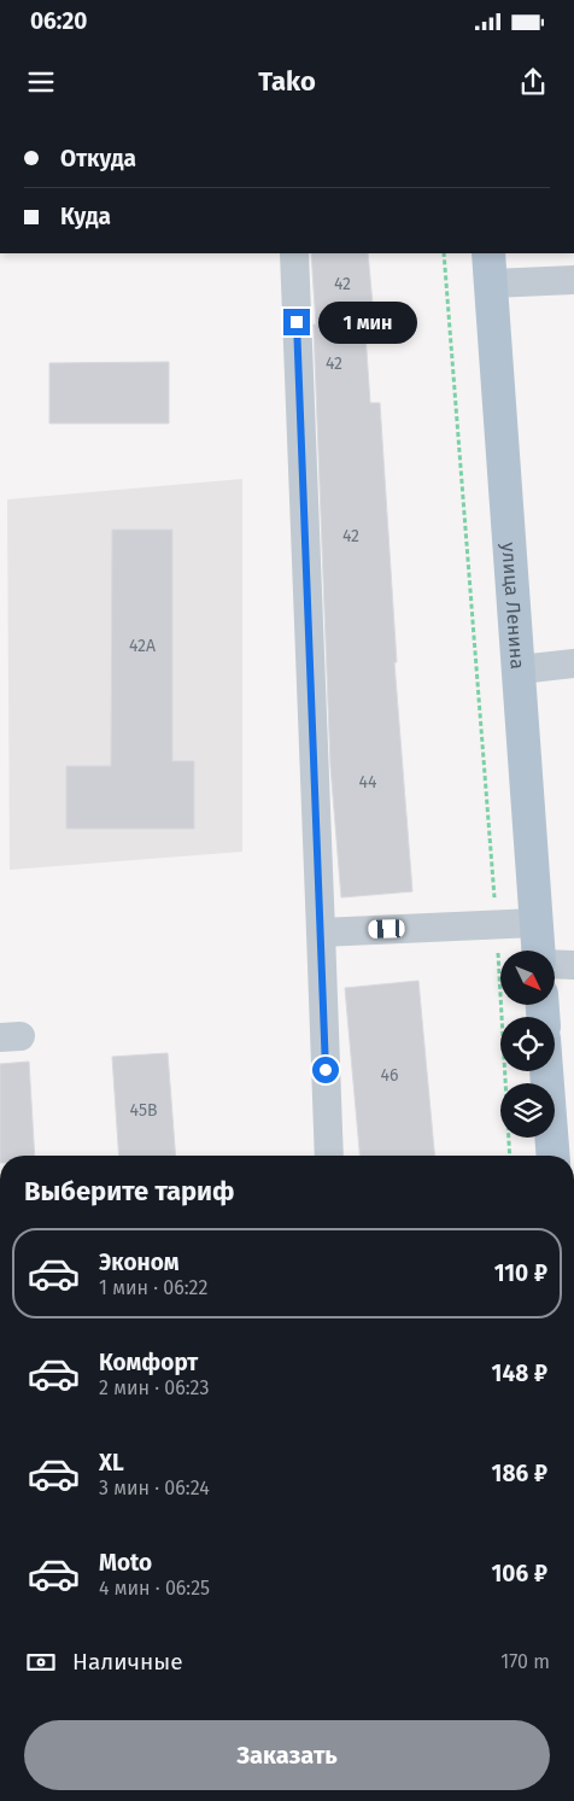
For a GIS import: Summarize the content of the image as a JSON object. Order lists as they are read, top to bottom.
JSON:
{
  "streets": {
    "main road": ["улица Ленина"]
  },
  "house_numbers": [
    "42",
    "42",
    "42",
    "42А",
    "44",
    "46",
    "45В"
  ],
  "north": "bottom right",
  "page": {
    "status": "06:20",
    "header": "Tako",
    "banner": ["Откуда", "Куда"],
    "bubble": "1 мин",
    "heading": "Выберите тариф",
    "list": [
      {
        "name": "Эконом",
        "note": "1 мин · 06:22",
        "value": "110 ₽"
      },
      {
        "name": "Комфорт",
        "note": "2 мин · 06:23",
        "value": "148 ₽"
      },
      {
        "name": "XL",
        "note": "3 мин · 06:24",
        "value": "186 ₽"
      },
      {
        "name": "Moto",
        "note": "4 мин · 06:25",
        "value": "106 ₽"
      }
    ],
    "pay": ["Наличные", "170 m"],
    "buttons": "Заказать"
  }
}
